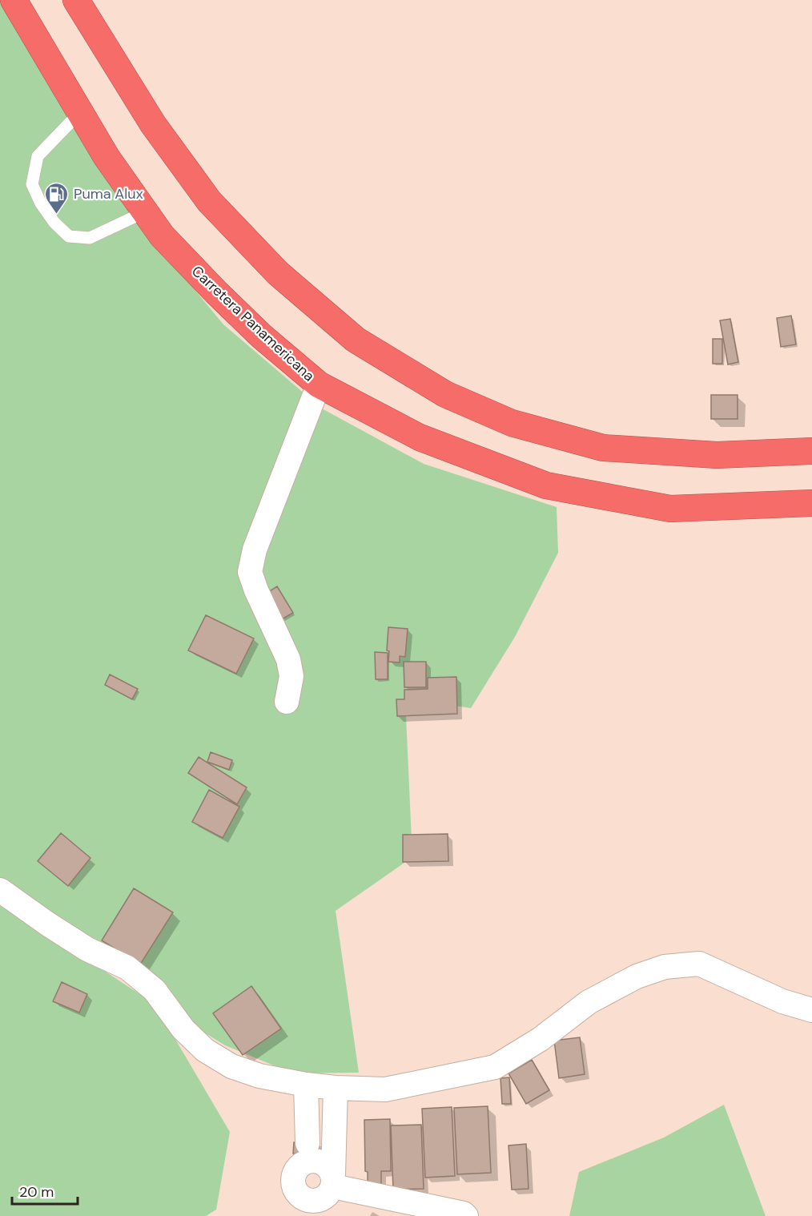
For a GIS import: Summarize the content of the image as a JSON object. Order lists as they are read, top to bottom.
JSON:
{
  "streets": {
    "highway": ["Carretera Panamericana"]
  },
  "places": {
    "fuel station": ["Puma Alux"]
  },
  "scale_bar": "20 m"
}
